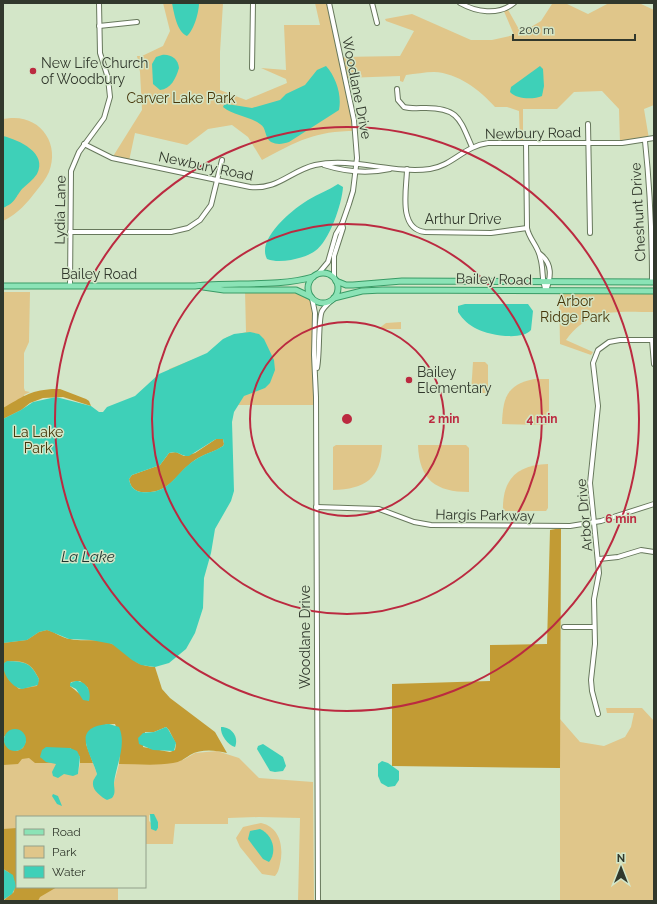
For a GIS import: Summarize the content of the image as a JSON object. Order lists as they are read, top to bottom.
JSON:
{
  "streets": {
    "main road": ["Bailey Road"],
    "street": [
      "Woodlane Drive",
      "Newbury Road",
      "Lydia Lane",
      "Cheshunt Drive",
      "Arthur Drive",
      "Hargis Parkway",
      "Arbor Drive"
    ]
  },
  "crossings": [
    ["Woodlane Drive", "Newbury Road"],
    ["Woodlane Drive", "Bailey Road"],
    ["Woodlane Drive", "Hargis Parkway"],
    ["Newbury Road", "Lydia Lane"],
    ["Newbury Road", "Cheshunt Drive"],
    ["Newbury Road", "Arthur Drive"],
    ["Lydia Lane", "Bailey Road"],
    ["Cheshunt Drive", "Bailey Road"],
    ["Hargis Parkway", "Arbor Drive"]
  ],
  "water": ["La Lake"],
  "parks": ["Carver Lake Park", "Arbor Ridge Park", "La Lake Park"],
  "places": ["New Life Church of Woodbury", "Bailey Elementary"],
  "legend": ["Road", "Park", "Water"],
  "scale_bar": "200 m",
  "north": "top",
  "rings": ["2 min", "4 min", "6 min"]
}
